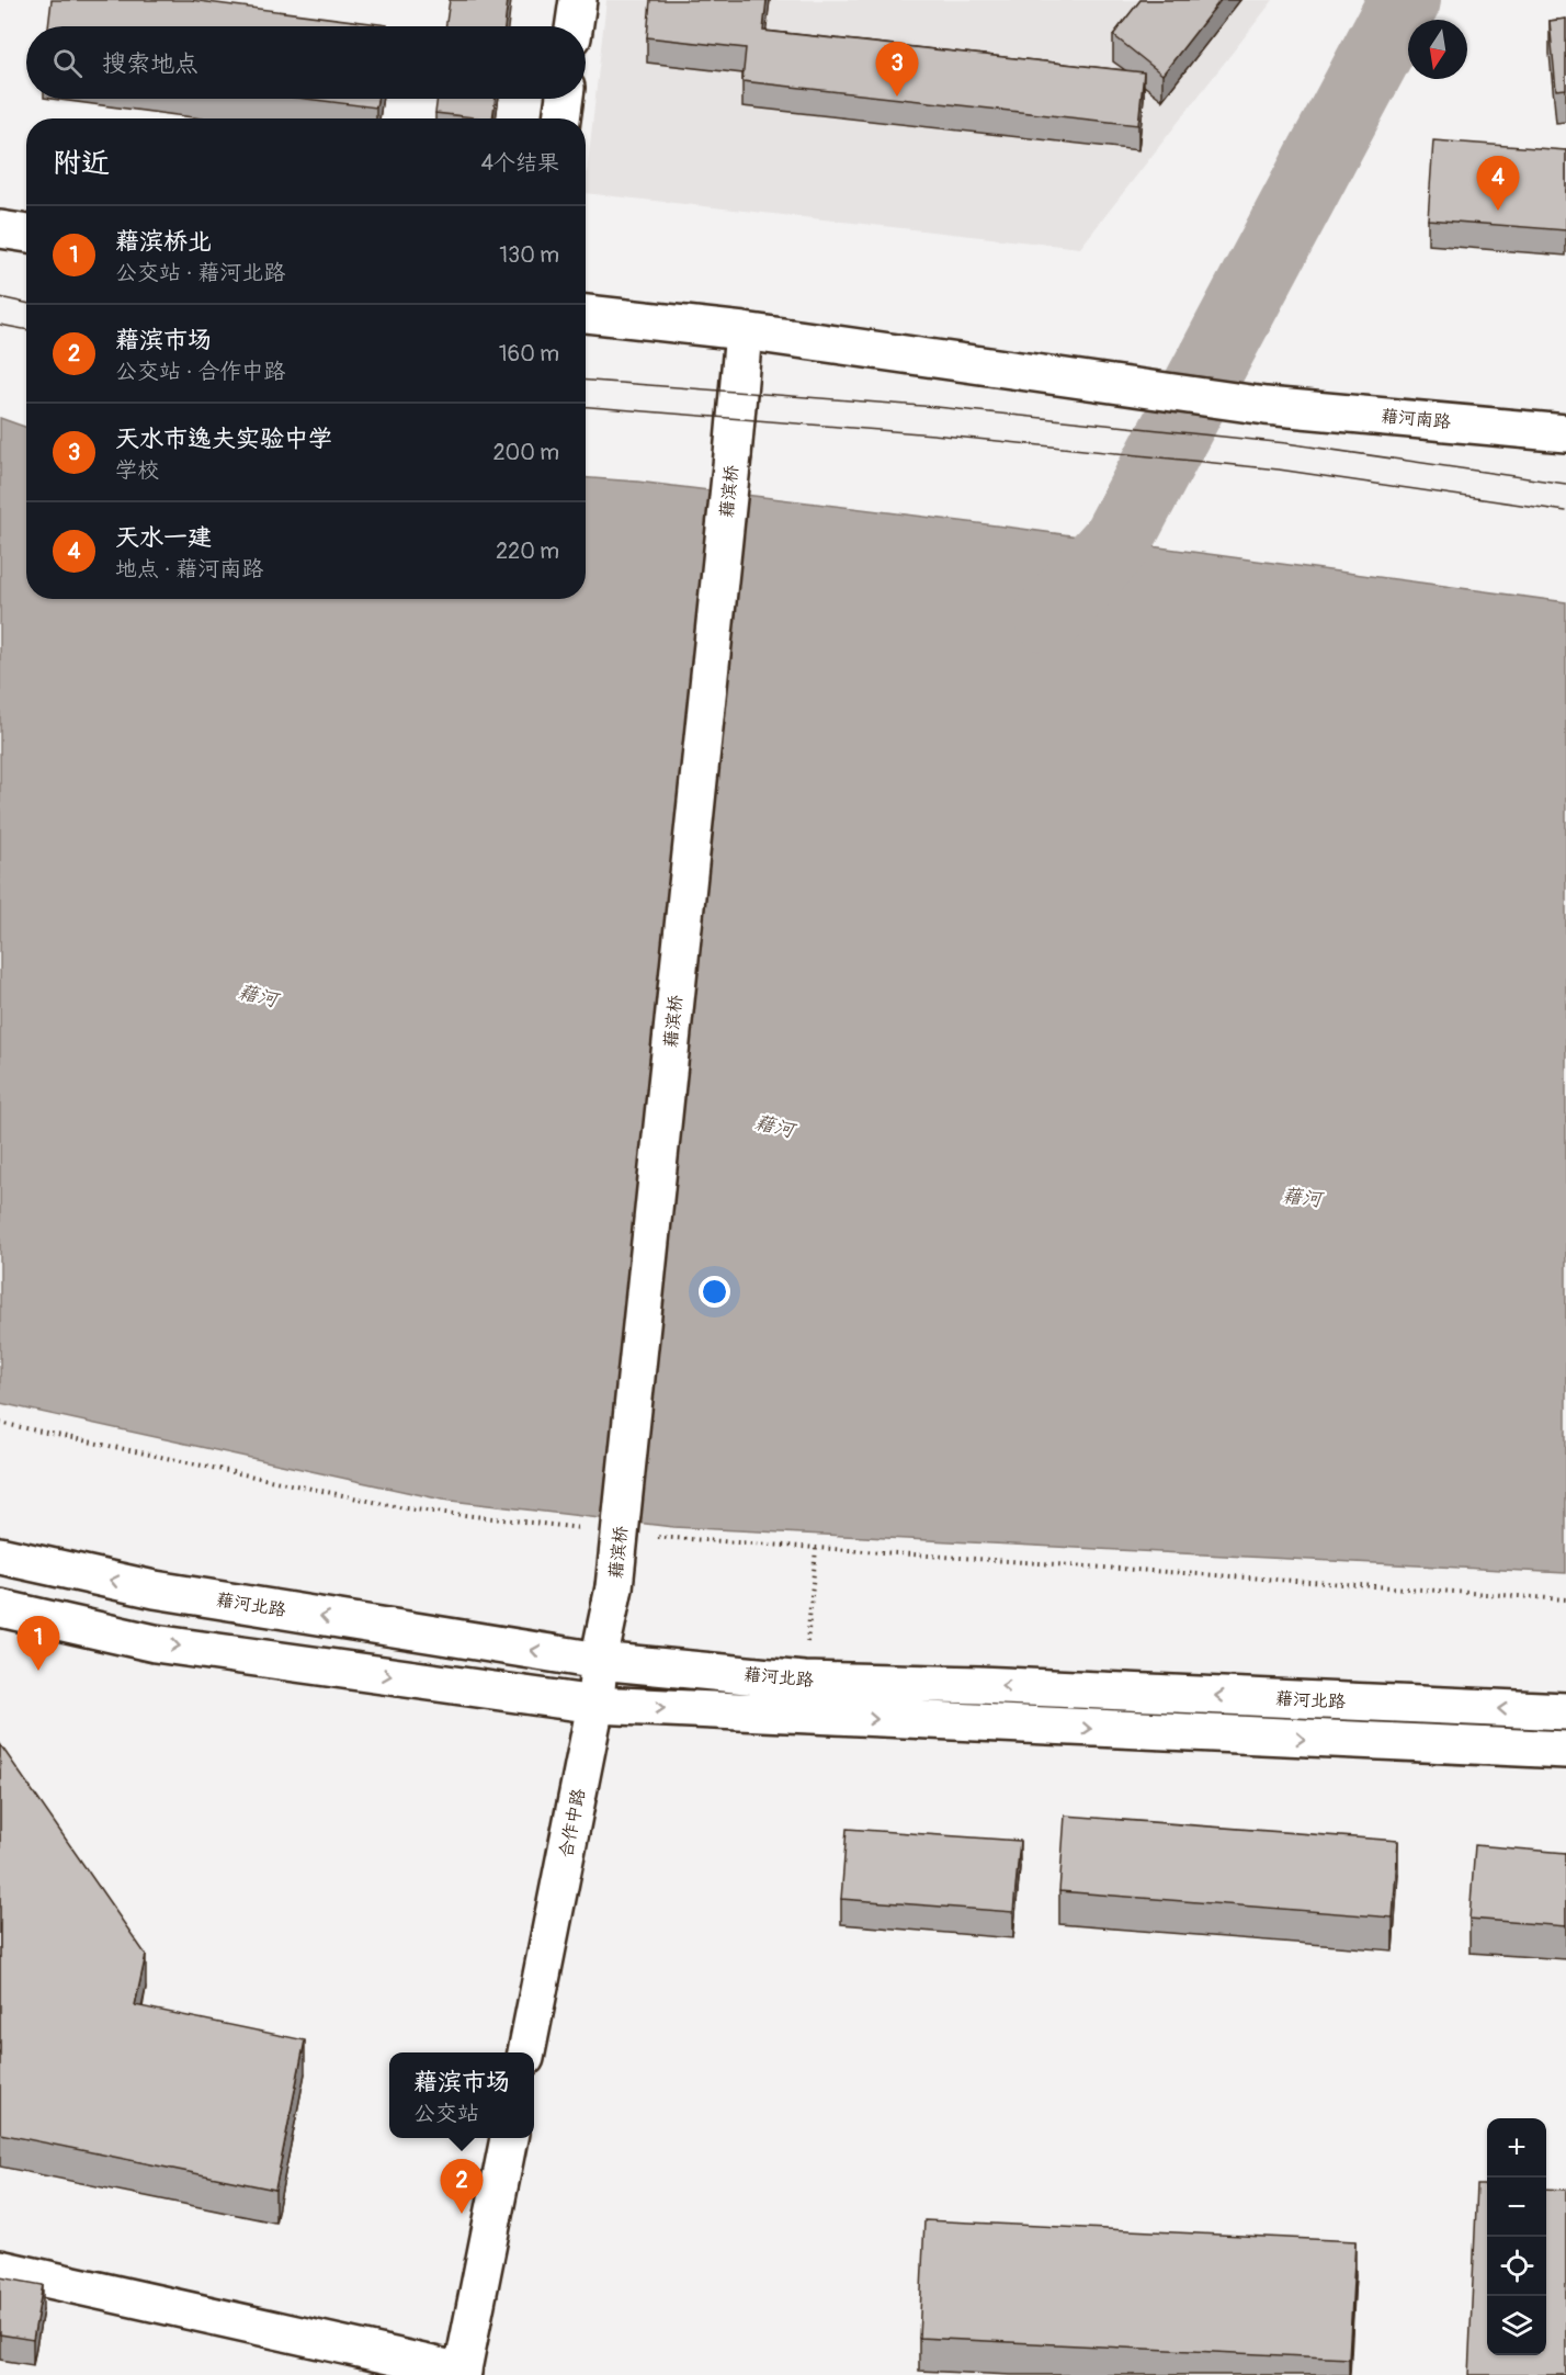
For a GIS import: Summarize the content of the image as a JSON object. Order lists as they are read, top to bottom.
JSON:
{
  "streets": {
    "main road": [
      "藉河南路",
      "藉滨桥",
      "藉河北路",
      "合作中路"
    ]
  },
  "crossings": [
    ["藉河南路", "藉滨桥"],
    ["藉滨桥", "合作中路"],
    ["藉河北路", "合作中路"]
  ],
  "water": ["藉河"],
  "north": "bottom",
  "page": {
    "search": "搜索地点",
    "pins": [
      "3",
      "4",
      "1",
      "2"
    ],
    "heading": ["附近", "4个结果"],
    "list": [
      {
        "mark": "1",
        "name": "藉滨桥北",
        "note": "公交站 · 藉河北路",
        "value": "130 m"
      },
      {
        "mark": "2",
        "name": "藉滨市场",
        "note": "公交站 · 合作中路",
        "value": "160 m"
      },
      {
        "mark": "3",
        "name": "天水市逸夫实验中学",
        "note": "学校",
        "value": "200 m"
      },
      {
        "mark": "4",
        "name": "天水一建",
        "note": "地点 · 藉河南路",
        "value": "220 m"
      }
    ],
    "popup": ["藉滨市场", "公交站"],
    "map_buttons": ["+", "−"]
  }
}
